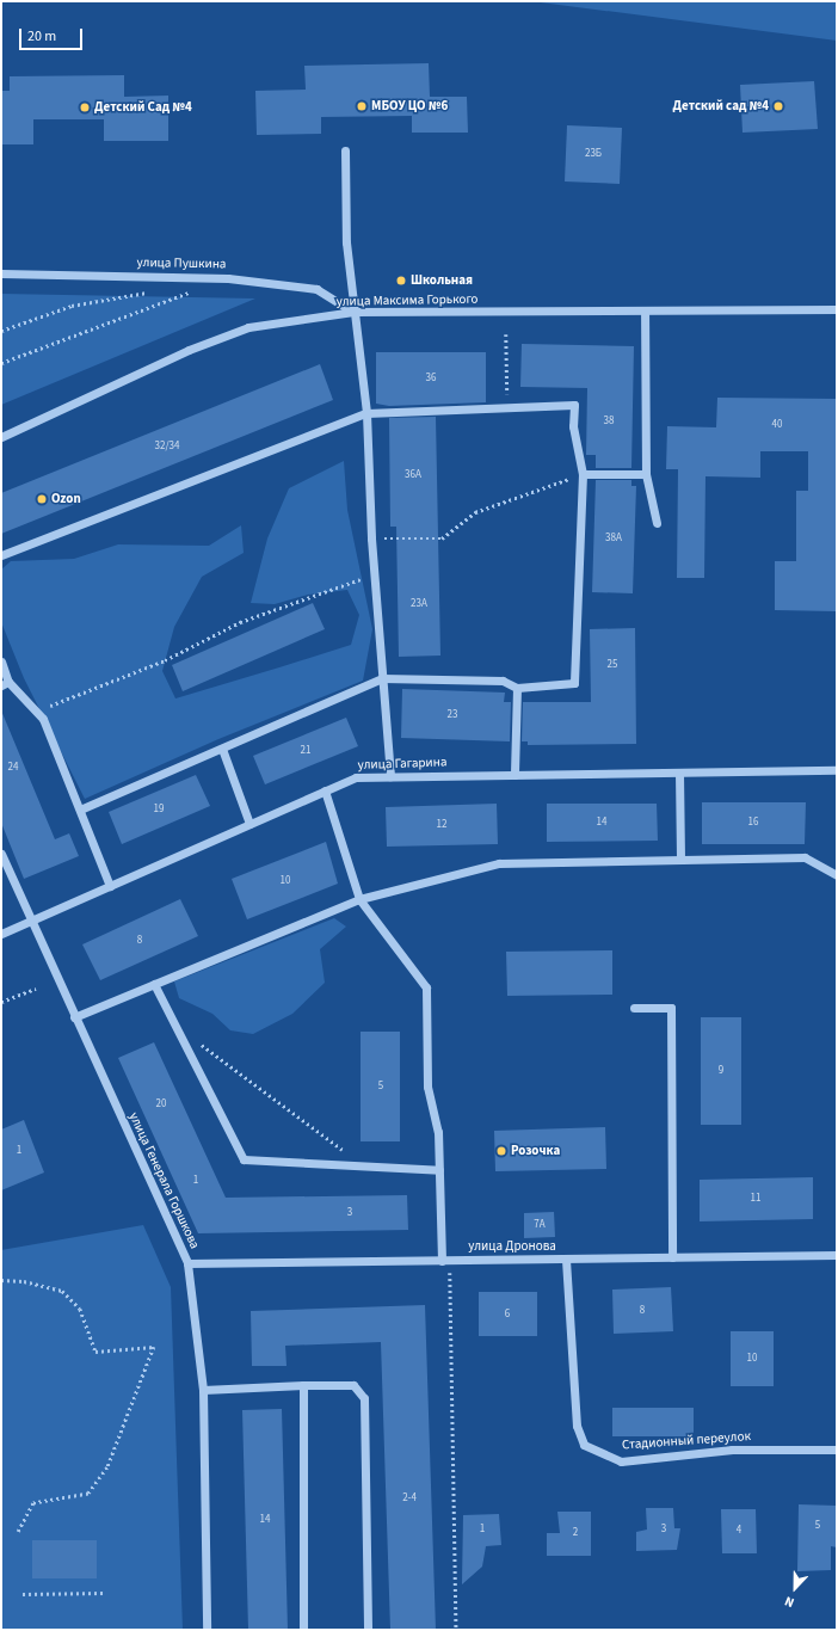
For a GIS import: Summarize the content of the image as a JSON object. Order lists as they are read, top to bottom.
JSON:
{
  "streets": {
    "street": [
      "улица Пушкина",
      "улица Максима Горького",
      "улица Гагарина",
      "улица Генерала Горшкова",
      "улица Дронова",
      "Стадионный переулок"
    ]
  },
  "crossings": [
    ["улица Пушкина", "улица Максима Горького"],
    ["улица Гагарина", "улица Генерала Горшкова"],
    ["улица Генерала Горшкова", "улица Дронова"],
    ["улица Дронова", "Стадионный переулок"]
  ],
  "places": [
    "МБОУ ЦО №6",
    "Детский сад №4",
    "Детский Сад №4",
    "Школьная",
    "Ozon",
    "Розочка"
  ],
  "house_numbers": [
    "23Б",
    "36",
    "38",
    "40",
    "32/34",
    "36А",
    "38А",
    "23А",
    "25",
    "23",
    "21",
    "24",
    "19",
    "14",
    "16",
    "12",
    "10",
    "8",
    "9",
    "5",
    "20",
    "1",
    "1",
    "11",
    "3",
    "7А",
    "8",
    "6",
    "10",
    "2-4",
    "14",
    "5",
    "1",
    "3",
    "4",
    "2"
  ],
  "scale_bar": "20 m",
  "north": "bottom"
}
